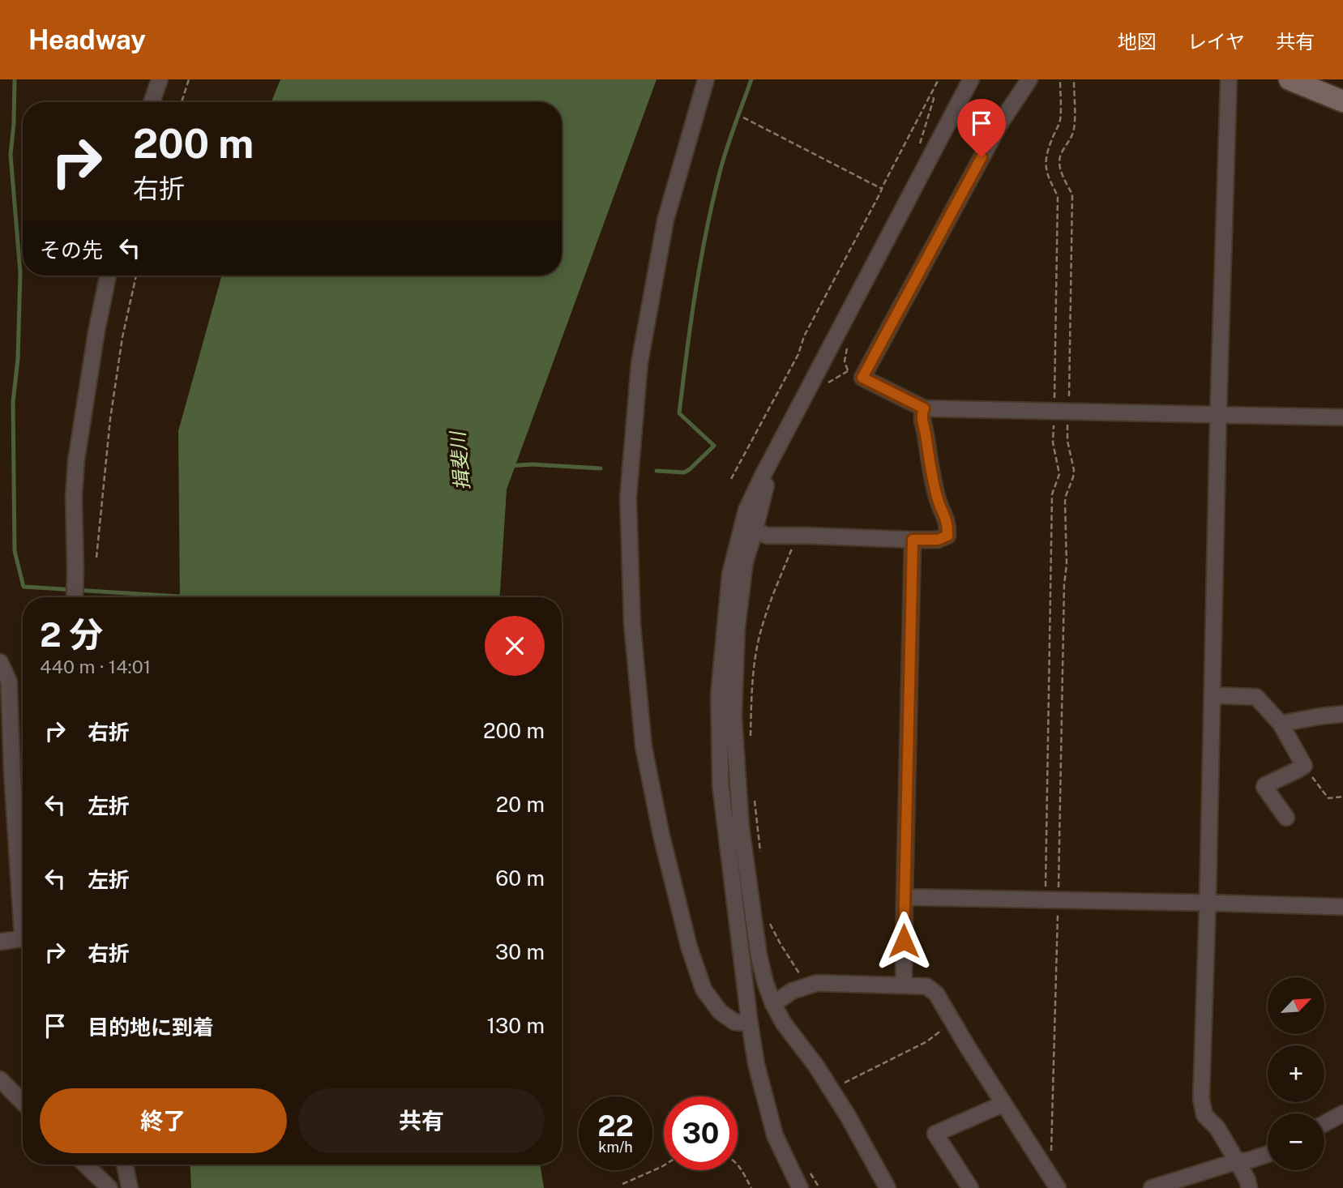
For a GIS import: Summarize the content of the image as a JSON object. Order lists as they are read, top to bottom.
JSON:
{
  "water": ["揖斐川"],
  "north": "top right",
  "page": {
    "header": "Headway",
    "nav": ["地図", "レイヤ", "共有"],
    "turn": ["200 m", "右折"],
    "then": "その先",
    "heading": ["2 分", "440 m · 14:01"],
    "list": [
      {
        "name": "右折",
        "value": "200 m"
      },
      {
        "name": "左折",
        "value": "20 m"
      },
      {
        "name": "左折",
        "value": "60 m"
      },
      {
        "name": "右折",
        "value": "30 m"
      },
      {
        "name": "目的地に到着",
        "value": "130 m"
      }
    ],
    "map_buttons": ["+", "−"],
    "buttons": ["終了", "共有"],
    "speed": "22 km/h",
    "limit": "30"
  }
}
